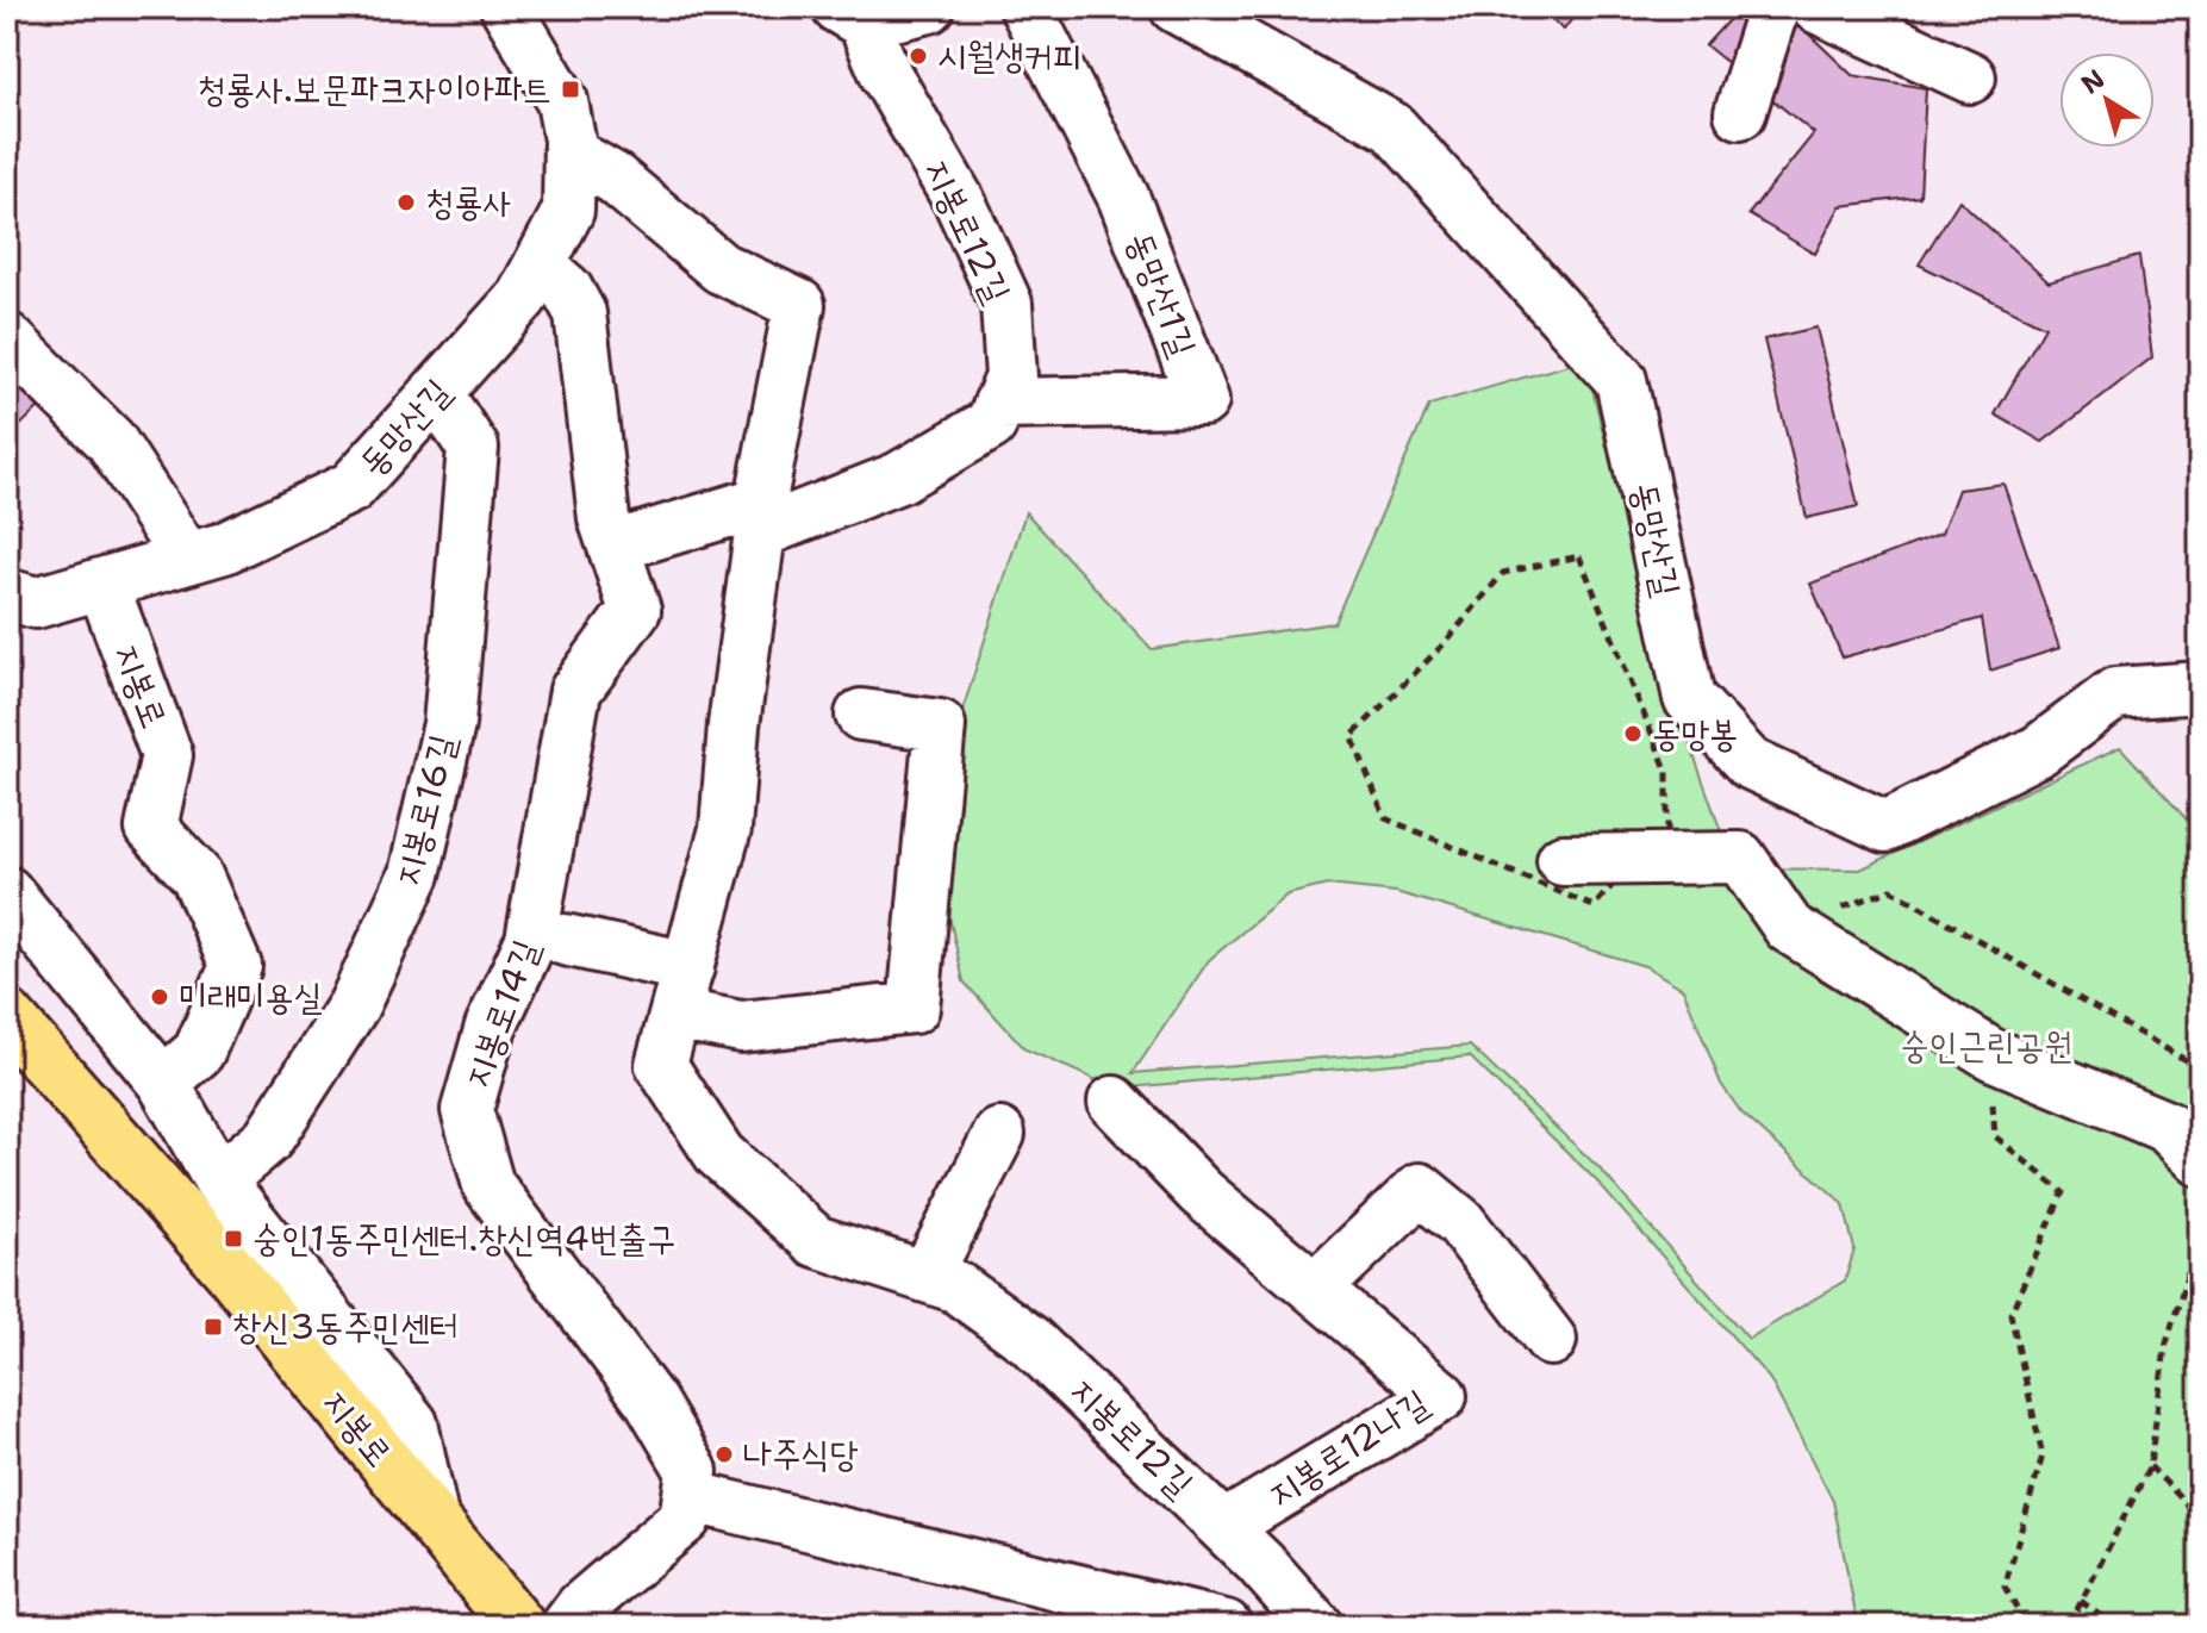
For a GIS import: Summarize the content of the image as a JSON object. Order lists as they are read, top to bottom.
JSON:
{
  "streets": {
    "main road": ["지봉로"],
    "street": [
      "지봉로12길",
      "동망산1길",
      "동망산길",
      "지봉로16길",
      "지봉로14길",
      "지봉로12나길"
    ]
  },
  "crossings": [
    ["지봉로12길", "동망산1길"],
    ["지봉로12길", "동망산길"],
    ["지봉로12길", "지봉로12나길"],
    ["동망산길", "지봉로"],
    ["동망산길", "지봉로16길"],
    ["동망산길", "지봉로14길"]
  ],
  "parks": ["숭인근린공원"],
  "places": {
    "other": [
      "시월생커피",
      "청룡사",
      "동망봉",
      "미래미용실",
      "나주식당"
    ],
    "transit": ["청룡사.보문파크자이아파트", "숭인1동주민센터.창신역4번출구", "창신3동주민센터"]
  },
  "north": "top left"
}
